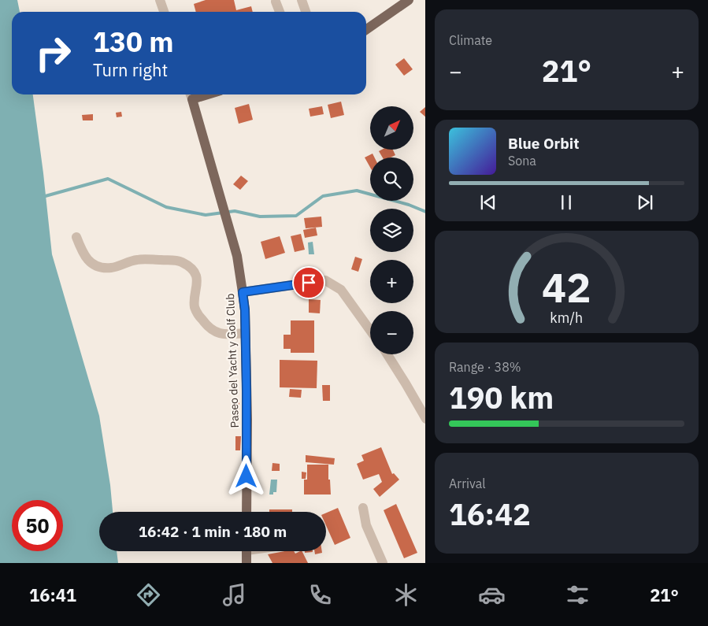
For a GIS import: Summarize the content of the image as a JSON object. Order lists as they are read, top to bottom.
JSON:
{
  "streets": {
    "main road": ["Paseo del Yacht y Golf Club"]
  },
  "north": "top right",
  "page": {
    "tile": [
      "Climate",
      ["Range · 38%", "190 km"],
      ["Arrival", "16:42"]
    ],
    "turn": ["130 m", "Turn right"],
    "heat": ["−", "21°", "+"],
    "map_buttons": ["+", "−"],
    "song": ["Blue Orbit", "Sona"],
    "limit": "50",
    "trip": "16:42 · 1 min · 180 m",
    "tabs": ["16:41", "21°"],
    "gauge": ["42", "km/h"]
  }
}
